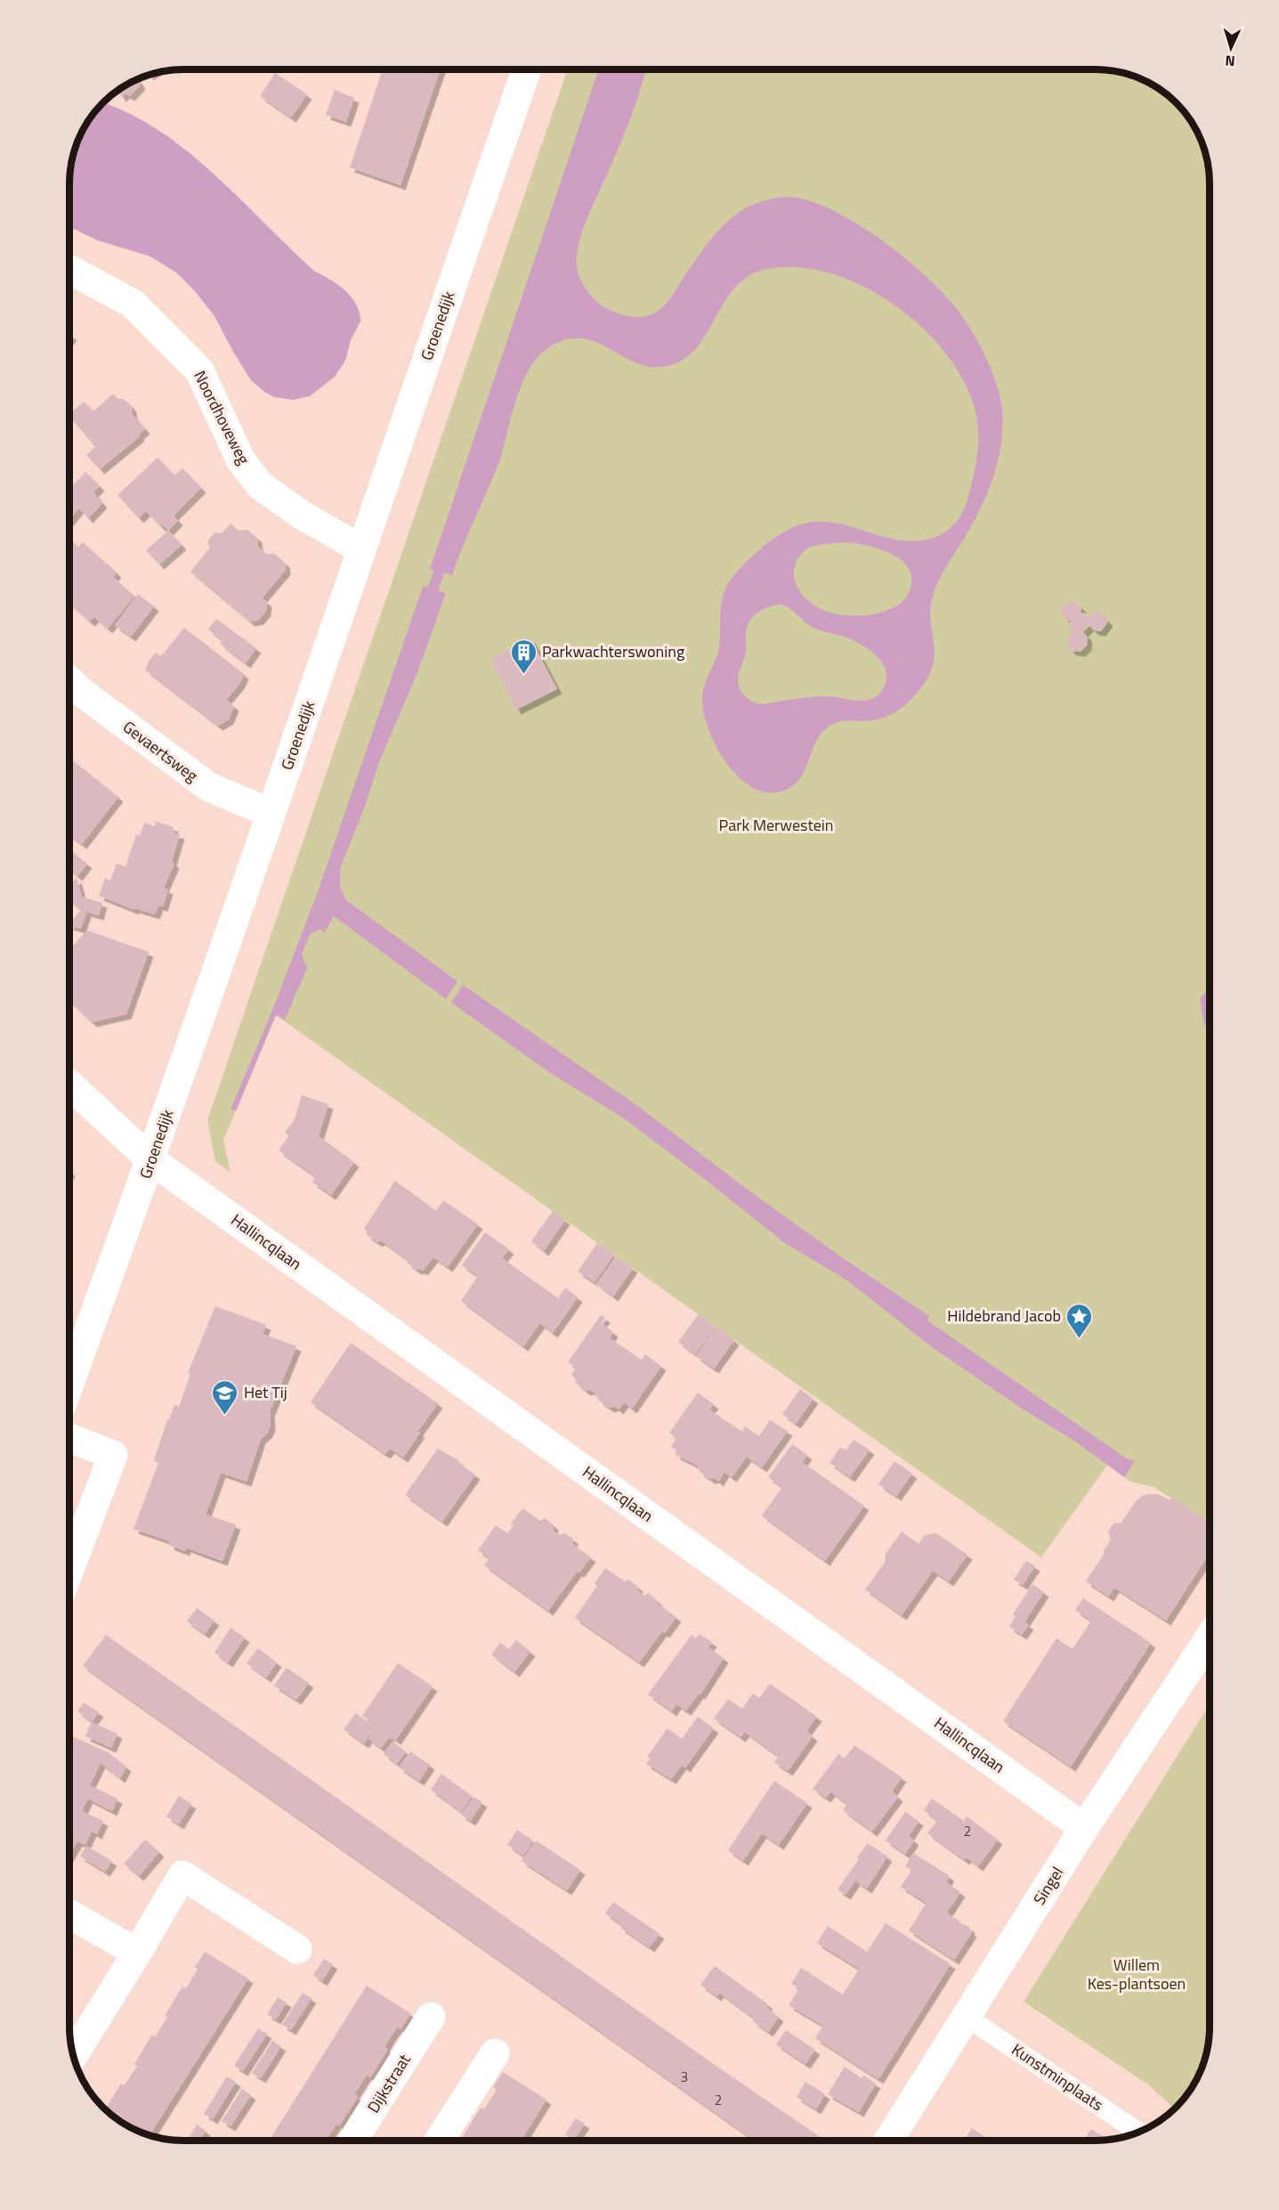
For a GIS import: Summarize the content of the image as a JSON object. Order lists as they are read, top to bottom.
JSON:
{
  "streets": {
    "street": [
      "Groenedijk",
      "Noordhoveweg",
      "Gevaertsweg",
      "Hallincqlaan",
      "Singel",
      "Dijkstraat"
    ],
    "lane": ["Kunstminplaats"]
  },
  "crossings": [
    ["Groenedijk", "Noordhoveweg"],
    ["Groenedijk", "Gevaertsweg"],
    ["Groenedijk", "Hallincqlaan"],
    ["Hallincqlaan", "Singel"],
    ["Singel", "Kunstminplaats"]
  ],
  "parks": ["Park Merwestein", "Willem Kes-plantsoen"],
  "places": {
    "building": ["Parkwachterswoning"],
    "place": ["Hildebrand Jacob"],
    "school or university": ["Het Tij"]
  },
  "house_numbers": ["2", "3", "2"],
  "north": "bottom"
}
